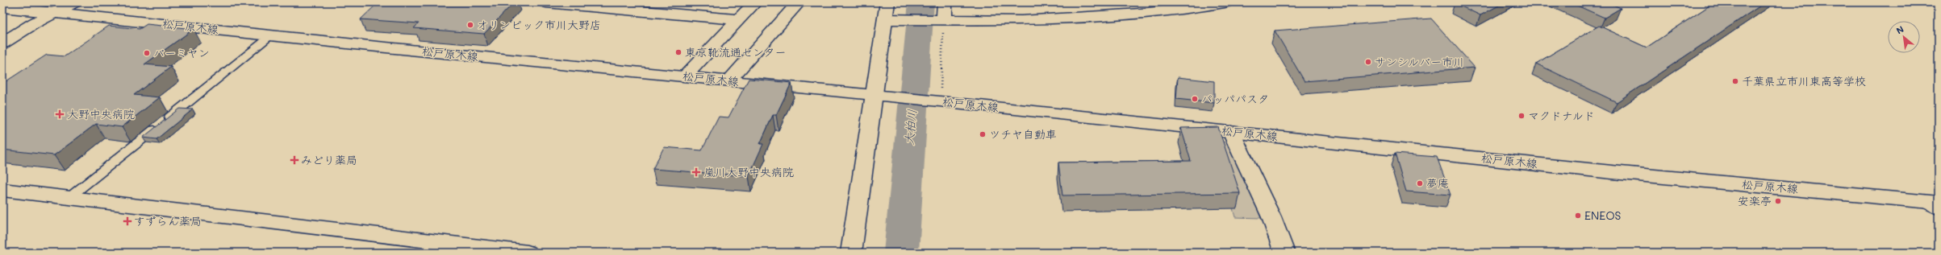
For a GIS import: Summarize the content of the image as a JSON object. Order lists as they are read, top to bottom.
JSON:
{
  "streets": {
    "street": ["松戸原木線"]
  },
  "water": ["大柏川"],
  "places": {
    "other": [
      "オリンピック市川大野店",
      "東京靴流通センター",
      "バーミヤン",
      "サンシルバー市川",
      "千葉県立市川東高等学校",
      "パッパパスタ",
      "マクドナルド",
      "ツチヤ自動車",
      "夢庵",
      "安楽亭",
      "ENEOS"
    ],
    "health": [
      "大野中央病院",
      "みどり薬局",
      "嵐川大野中央病院",
      "すずらん薬局"
    ]
  },
  "north": "top left"
}
